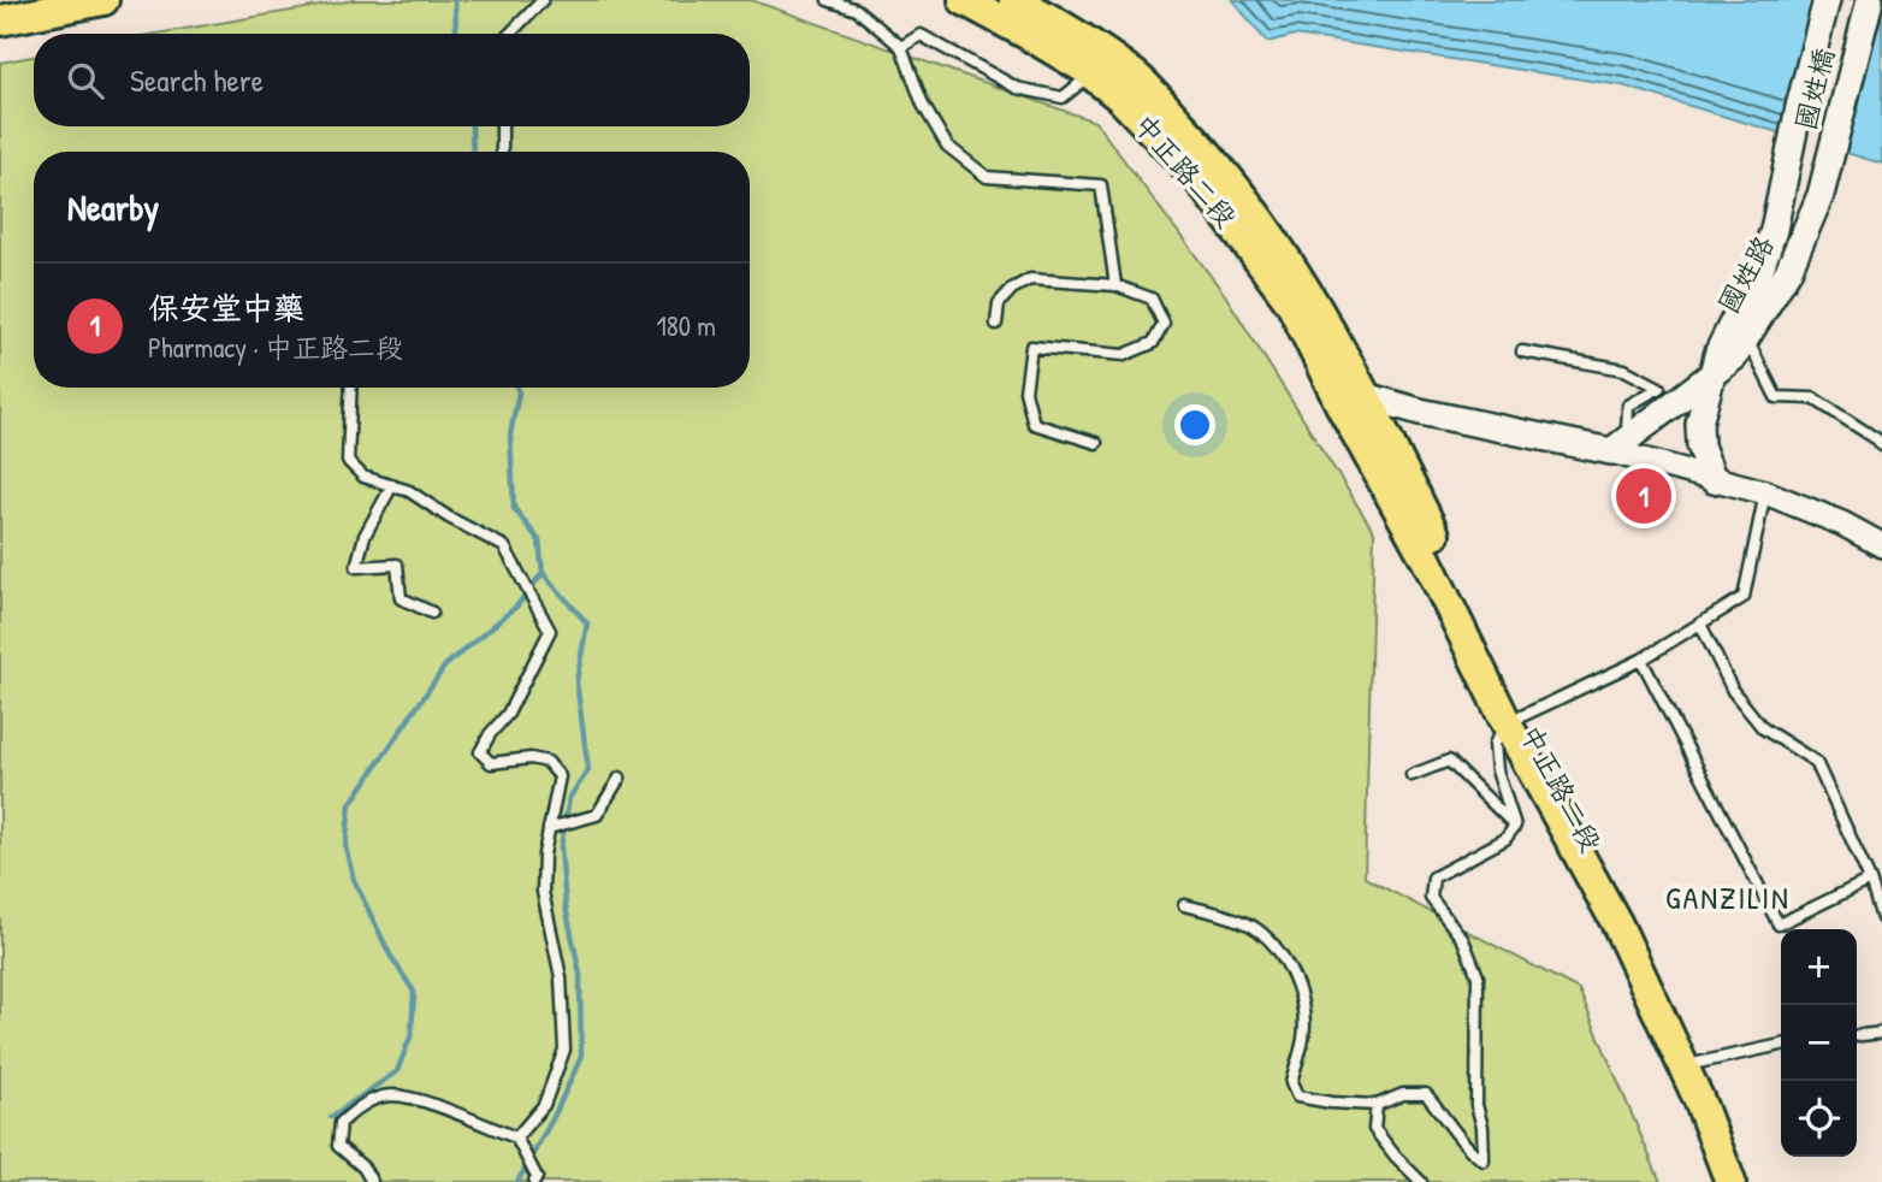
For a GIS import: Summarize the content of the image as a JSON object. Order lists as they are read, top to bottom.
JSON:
{
  "streets": {
    "main road": ["國姓橋", "中正路二段", "國姓路"]
  },
  "crossings": [
    ["國姓橋", "國姓路"]
  ],
  "districts": ["GANZILIN"],
  "page": {
    "search": "Search here",
    "heading": "Nearby",
    "list": [
      {
        "mark": "1",
        "name": "保安堂中藥",
        "note": "Pharmacy · 中正路二段",
        "value": "180 m"
      }
    ],
    "pins": "1",
    "map_buttons": ["+", "−"]
  }
}
